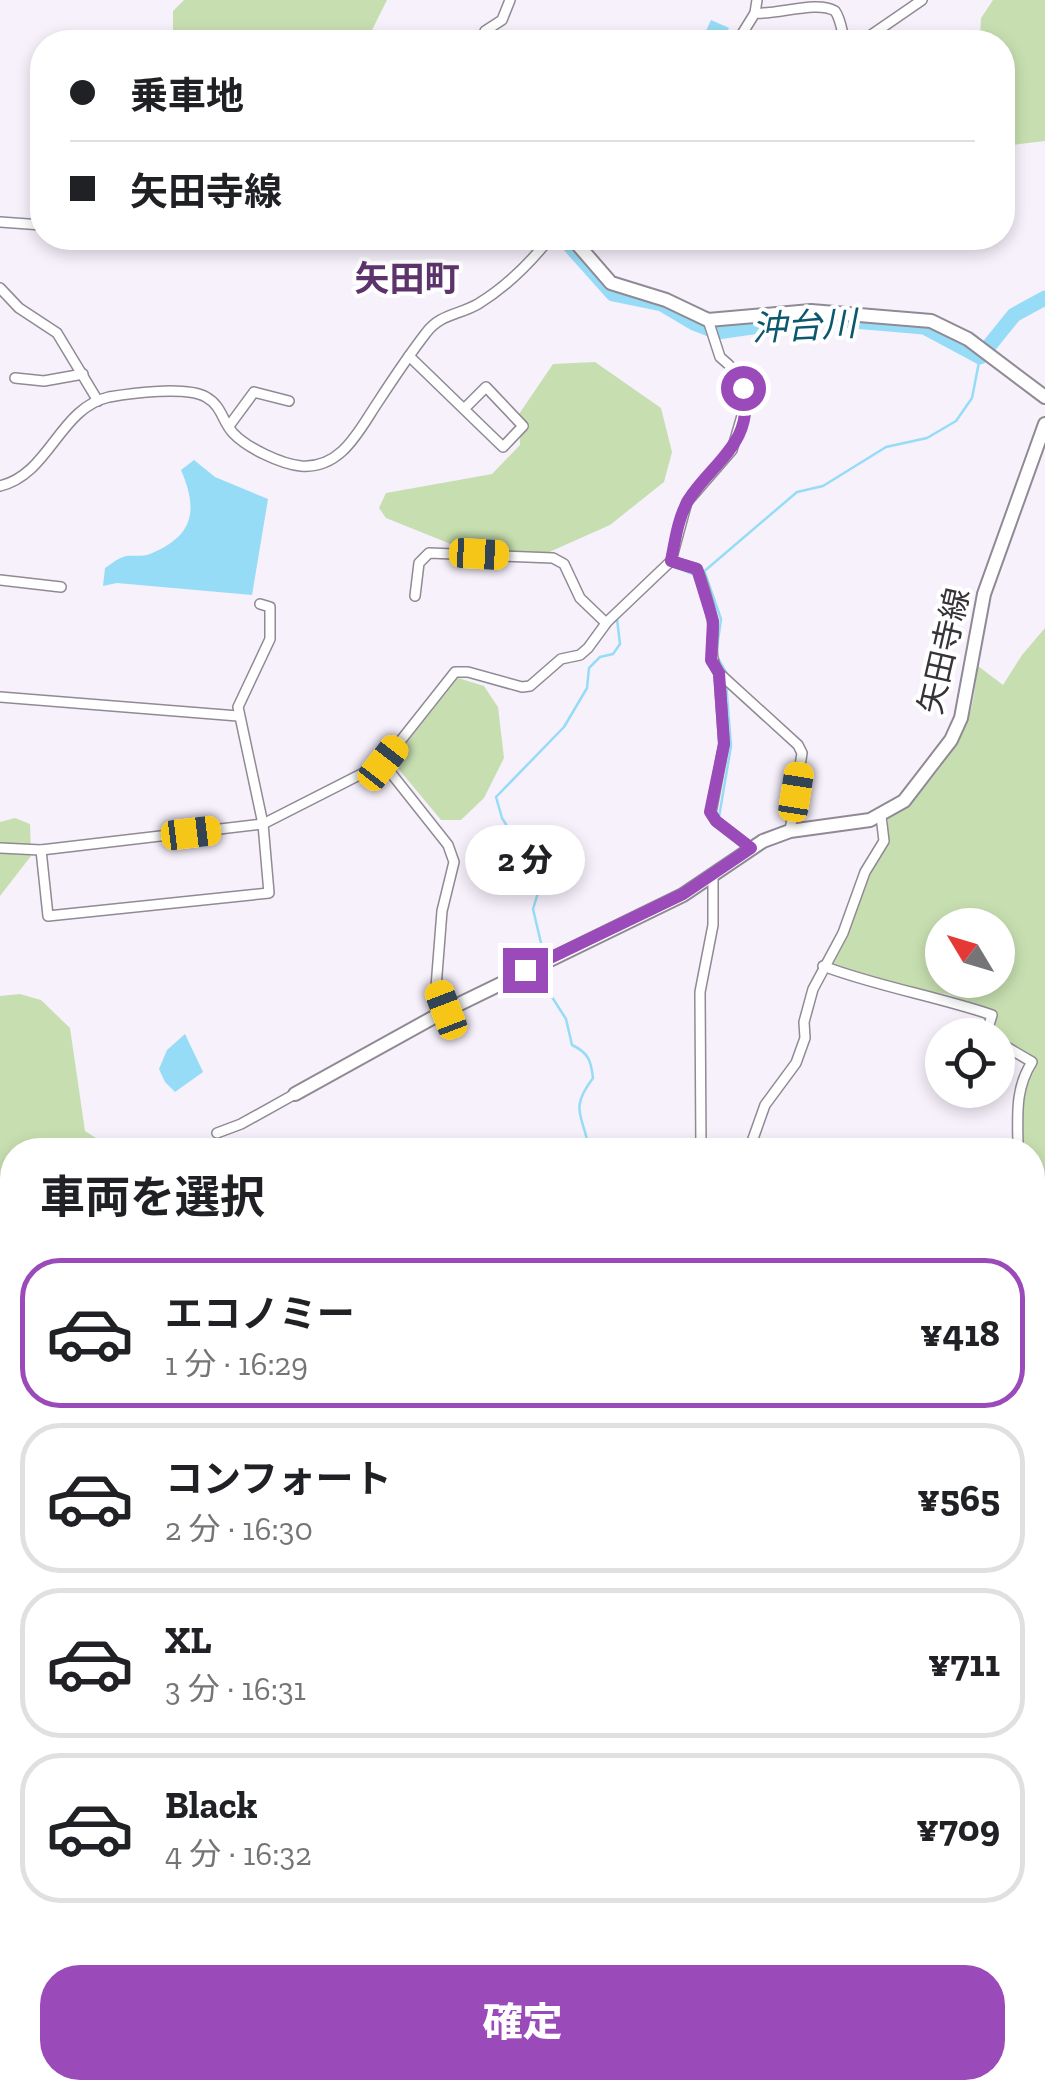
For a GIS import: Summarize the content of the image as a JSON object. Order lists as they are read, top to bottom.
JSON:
{
  "streets": {
    "main road": ["矢田寺線"]
  },
  "districts": ["矢田町"],
  "water": ["沖台川"],
  "north": "top left",
  "page": {
    "banner": ["乗車地", "矢田寺線"],
    "bubble": "2 分",
    "heading": "車両を選択",
    "list": [
      {
        "name": "エコノミー",
        "note": "1 分 · 16:29",
        "value": "¥418"
      },
      {
        "name": "コンフォート",
        "note": "2 分 · 16:30",
        "value": "¥565"
      },
      {
        "name": "XL",
        "note": "3 分 · 16:31",
        "value": "¥711"
      },
      {
        "name": "Black",
        "note": "4 分 · 16:32",
        "value": "¥709"
      }
    ],
    "buttons": "確定"
  }
}
